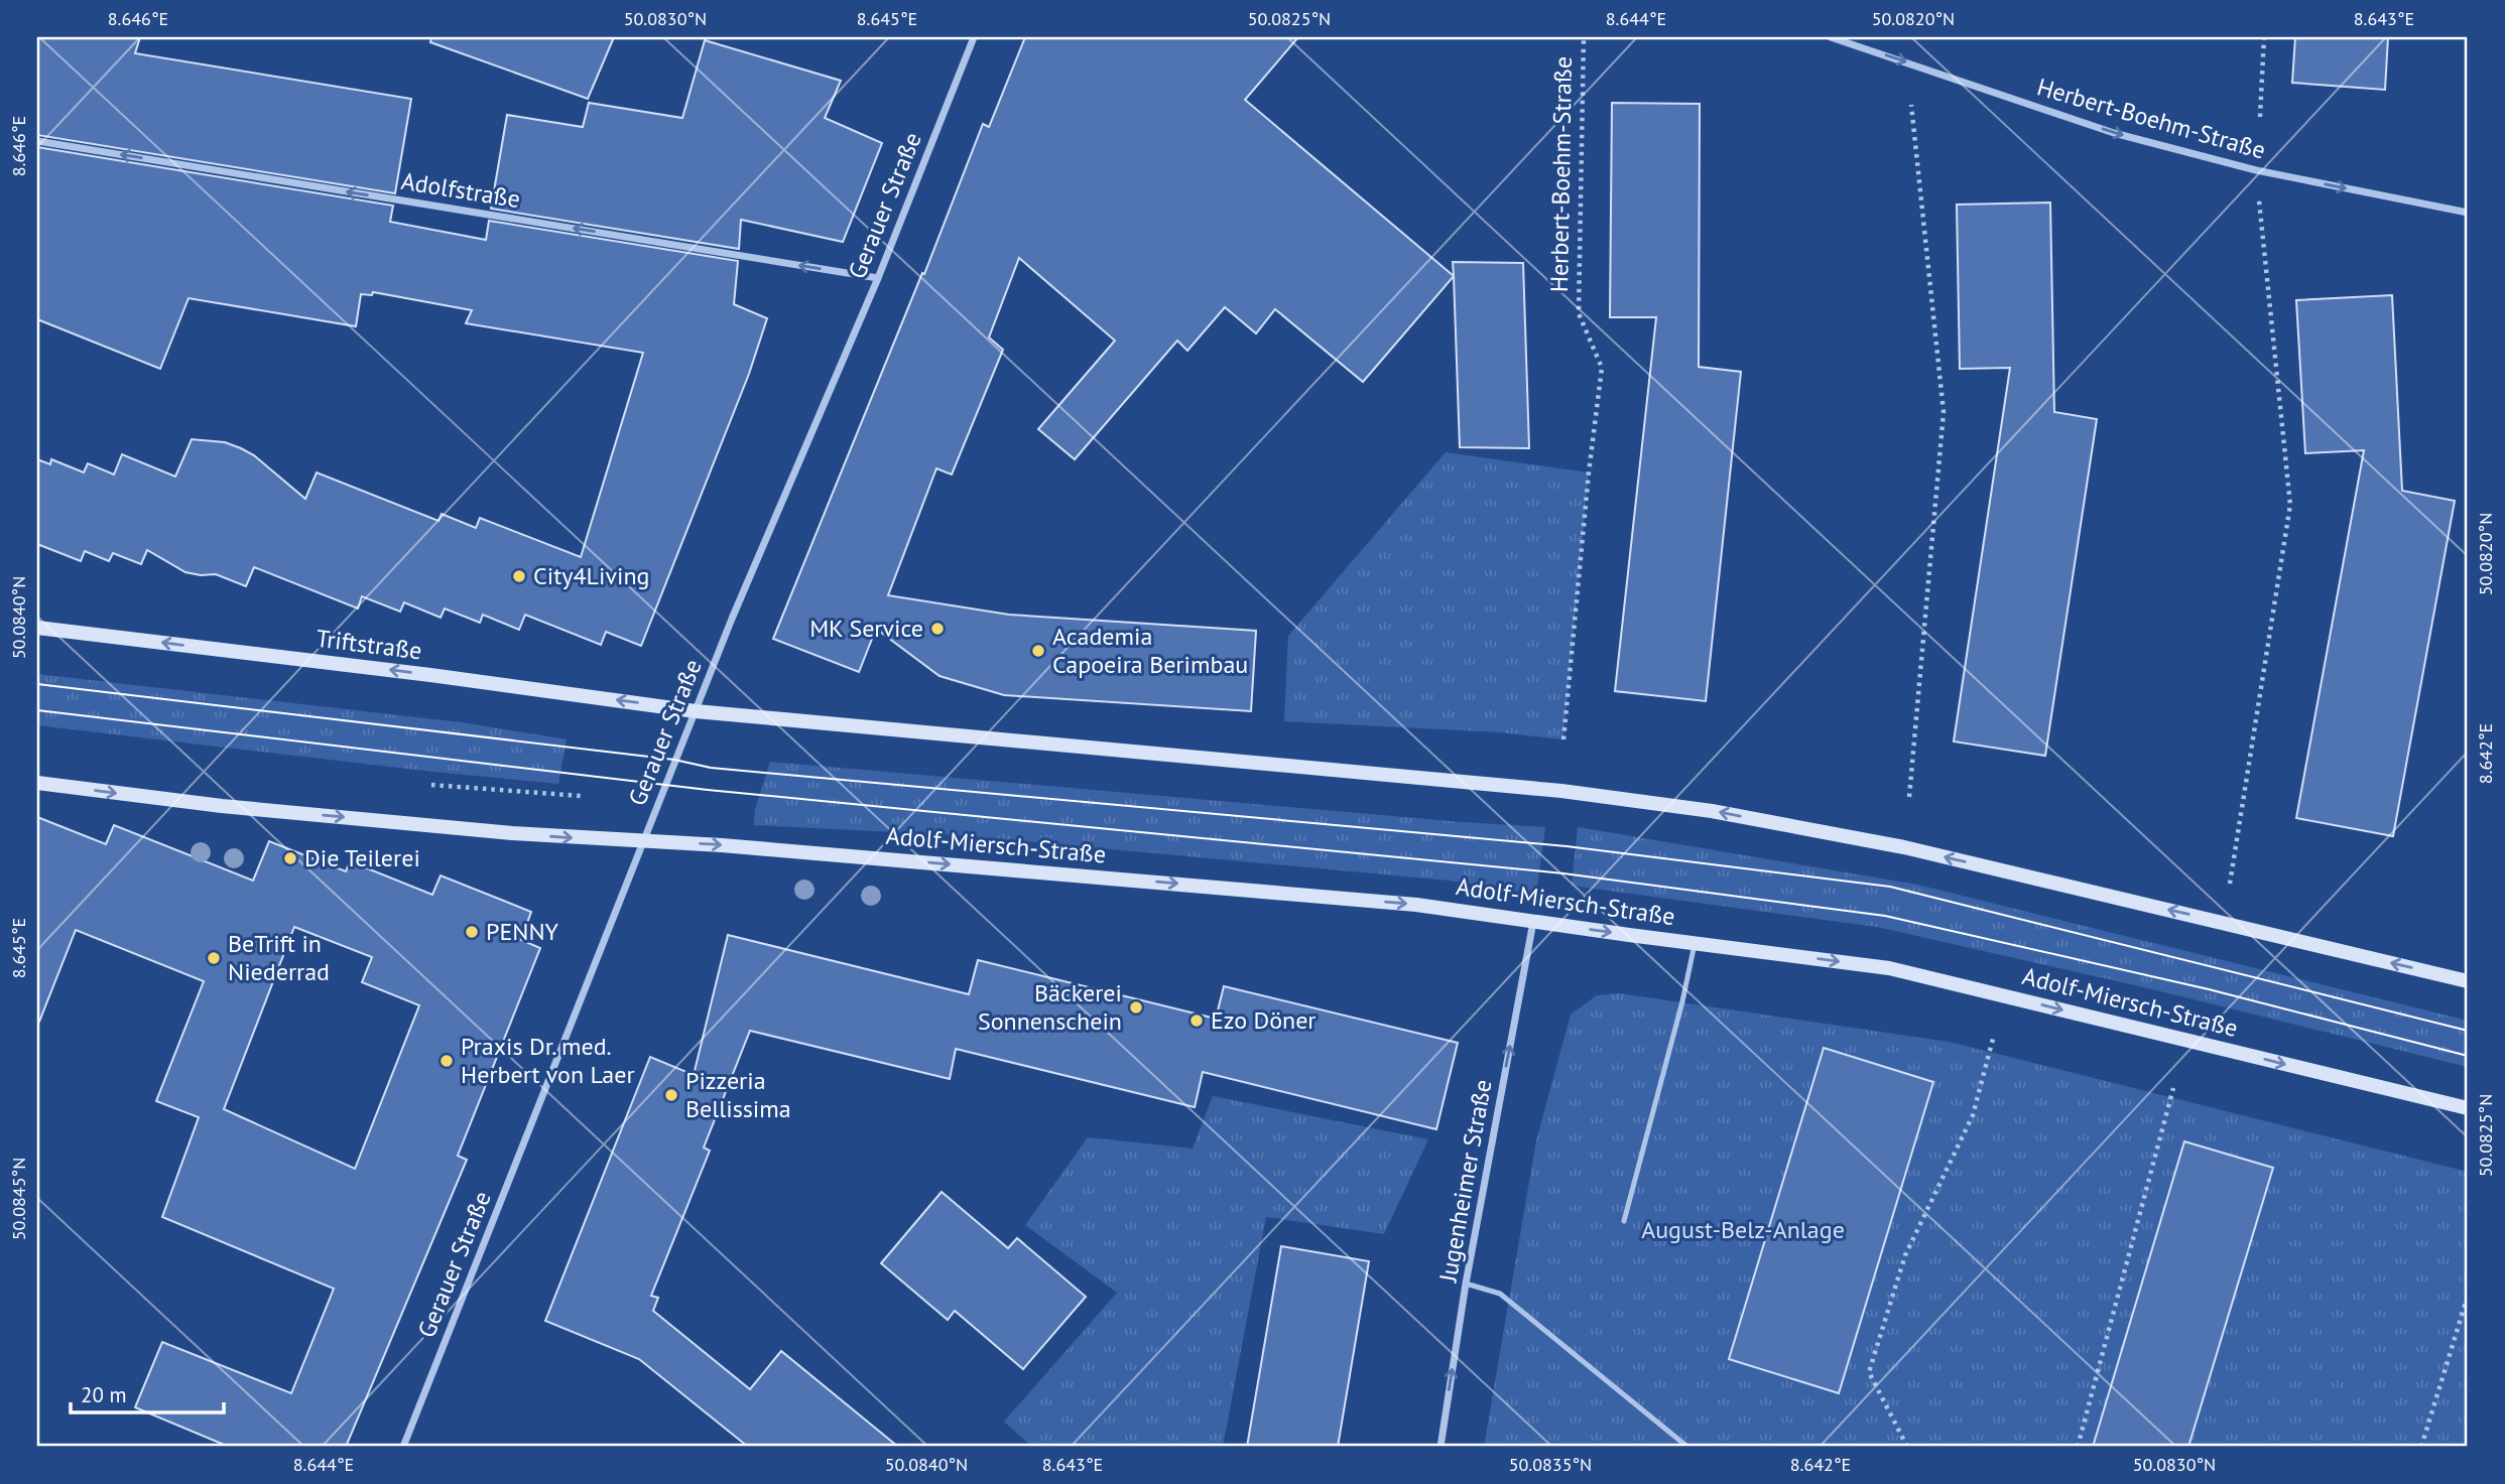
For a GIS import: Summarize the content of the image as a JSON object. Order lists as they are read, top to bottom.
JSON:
{
  "streets": {
    "main road": ["Triftstraße", "Adolf-Miersch-Straße"],
    "street": [
      "Herbert-Boehm-Straße",
      "Adolfstraße",
      "Gerauer Straße",
      "Jugenheimer Straße"
    ]
  },
  "crossings": [
    ["Adolfstraße", "Gerauer Straße"],
    ["Gerauer Straße", "Triftstraße"],
    ["Gerauer Straße", "Adolf-Miersch-Straße"],
    ["Adolf-Miersch-Straße", "Jugenheimer Straße"]
  ],
  "one_way": ["Adolfstraße", "Triftstraße", "Jugenheimer Straße"],
  "parks": ["August-Belz-Anlage"],
  "places": [
    "City4Living",
    "MK Service",
    "Academia Capoeira Berimbau",
    "Die Teilerei",
    "PENNY",
    "BeTrift in Niederrad",
    "Bäckerei Sonnenschein",
    "Ezo Döner",
    "Praxis Dr. med. Herbert von Laer",
    "Pizzeria Bellissima"
  ],
  "scale_bar": "20 m",
  "coordinates": [
    "8.646°E",
    "50.0830°N",
    "8.645°E",
    "50.0825°N",
    "8.644°E",
    "50.0820°N",
    "8.643°E",
    "50.0840°N",
    "8.642°E",
    "50.0845°N",
    "50.0835°N"
  ]
}
